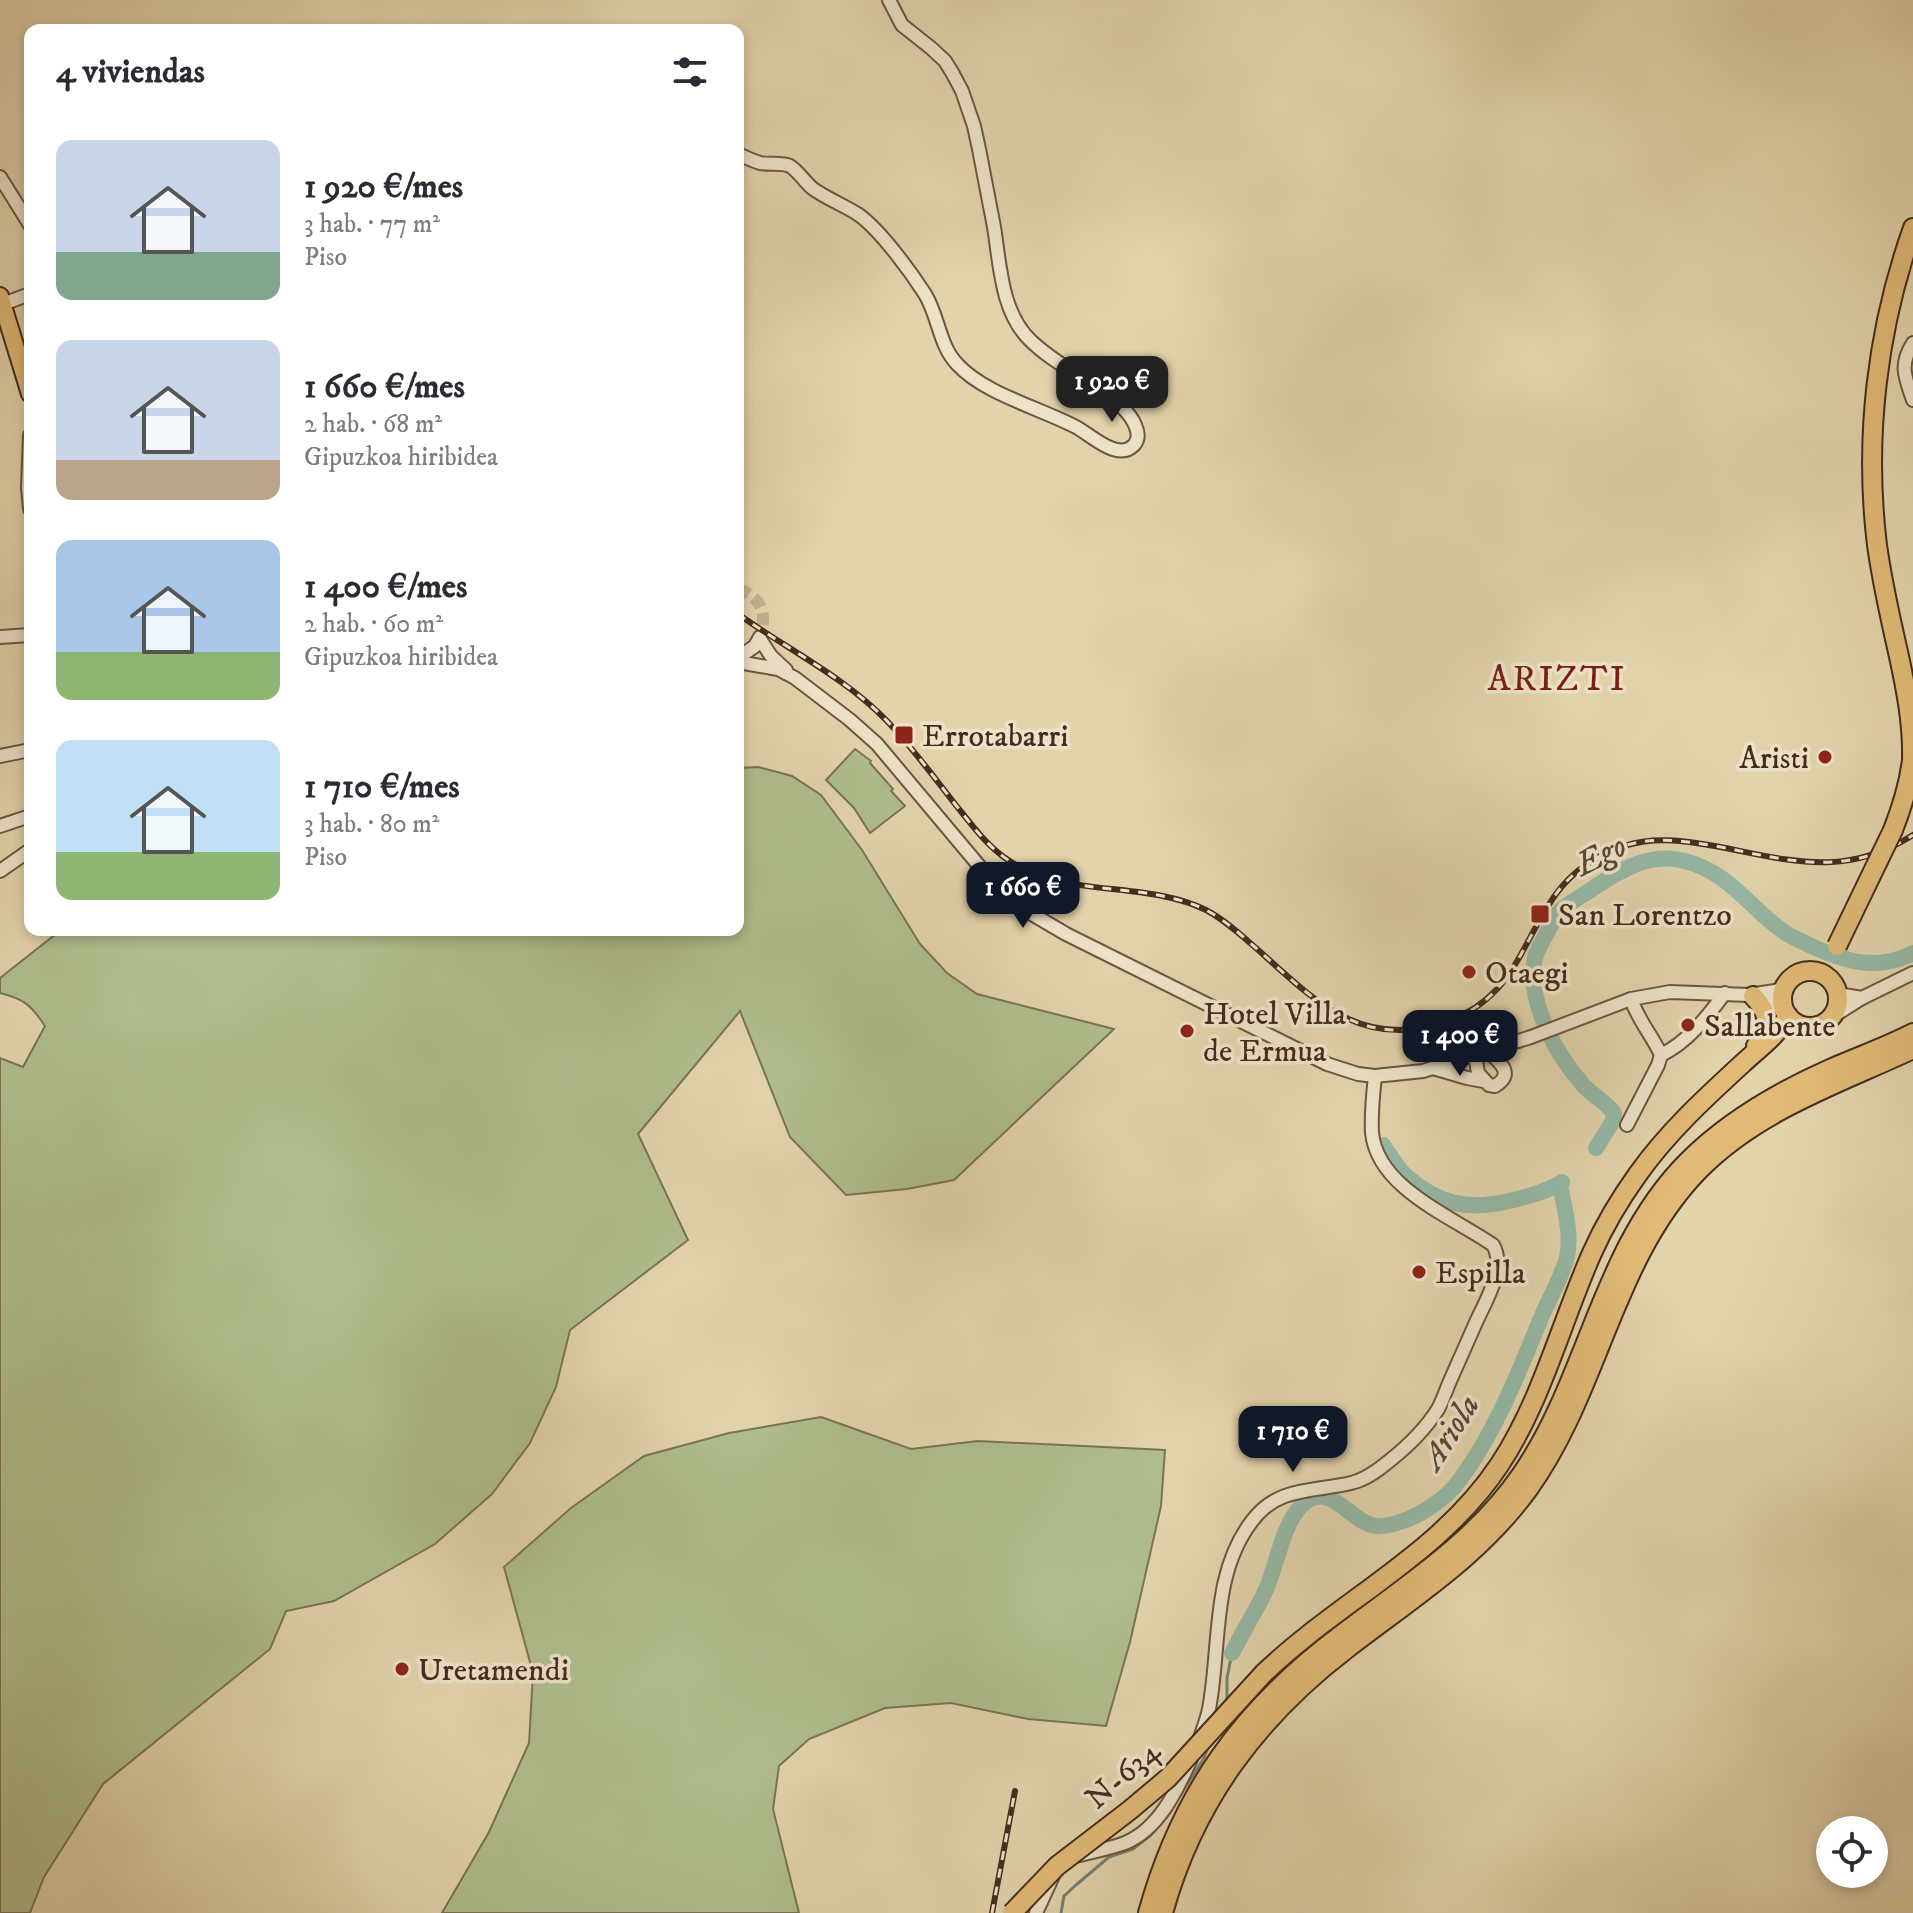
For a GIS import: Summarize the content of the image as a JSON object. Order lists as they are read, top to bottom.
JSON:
{
  "streets": {
    "highway": ["N-634"]
  },
  "districts": ["ARIZTI"],
  "water": ["Ego", "Ariola"],
  "places": {
    "transit": ["Errotabarri", "San Lorentzo"],
    "other": [
      "Aristi",
      "Otaegi",
      "Sallabente",
      "Hotel Villa de Ermua",
      "Espilla",
      "Uretamendi"
    ]
  },
  "page": {
    "heading": "4 viviendas",
    "list": [
      {
        "name": "1 920 €/mes",
        "note": "3 hab. · 77 m² · Piso"
      },
      {
        "name": "1 660 €/mes",
        "note": "2 hab. · 68 m² · Gipuzkoa hiribidea"
      },
      {
        "name": "1 400 €/mes",
        "note": "2 hab. · 60 m² · Gipuzkoa hiribidea"
      },
      {
        "name": "1 710 €/mes",
        "note": "3 hab. · 80 m² · Piso"
      }
    ],
    "price": [
      "1 920 €",
      "1 660 €",
      "1 400 €",
      "1 710 €"
    ]
  }
}
